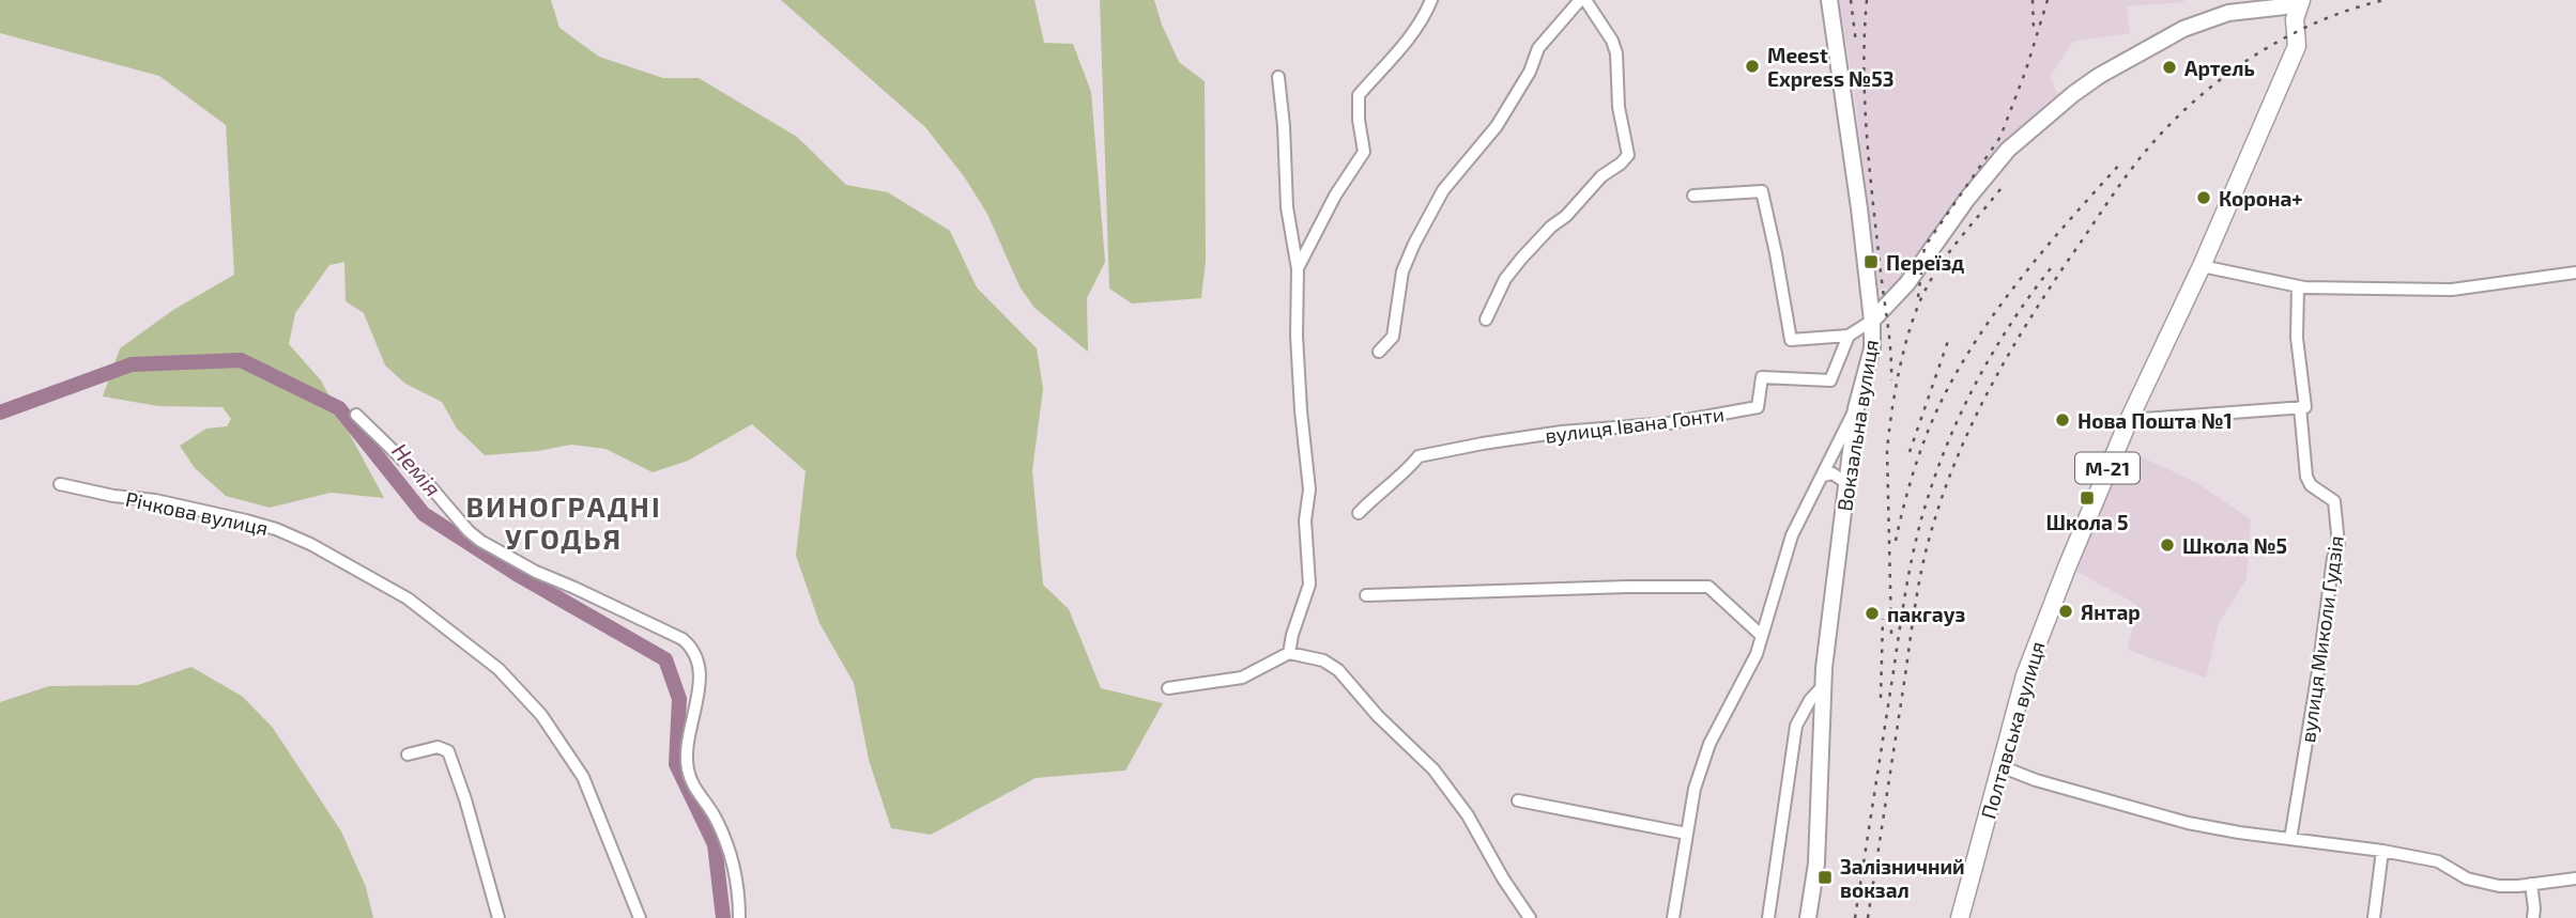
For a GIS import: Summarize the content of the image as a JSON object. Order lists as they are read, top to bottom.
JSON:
{
  "streets": {
    "highway": ["М-21", "Полтавська вулиця"],
    "main road": ["Вокзальна вулиця"],
    "street": ["вулиця Івана Гонти", "Річкова вулиця", "вулиця Миколи Гудзія"]
  },
  "crossings": [
    ["Вокзальна вулиця", "Полтавська вулиця"]
  ],
  "districts": ["ВИНОГРАДНІ УГОДЬЯ"],
  "water": ["Немія"],
  "places": {
    "other": [
      "Meest Express №53",
      "Артель",
      "Корона+",
      "Нова Пошта №1",
      "Школа №5",
      "Янтар",
      "пакгауз"
    ],
    "transit": ["Переїзд", "Школа 5", "Залізничний вокзал"]
  }
}
